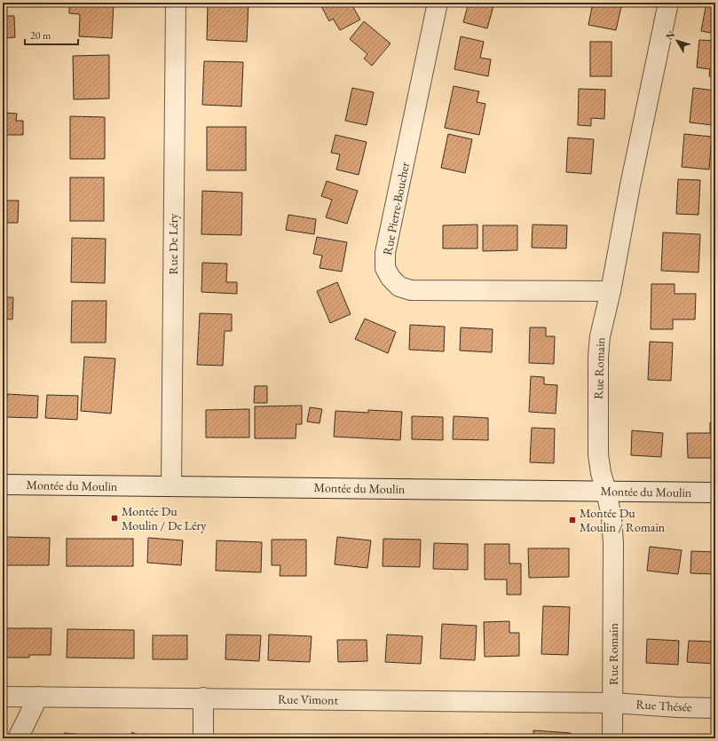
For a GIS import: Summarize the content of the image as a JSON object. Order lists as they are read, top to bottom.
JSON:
{
  "streets": {
    "street": [
      "Rue Pierre-Boucher",
      "Rue De Léry",
      "Rue Romain",
      "Montée du Moulin",
      "Rue Vimont",
      "Rue Thésée"
    ]
  },
  "crossings": [
    ["Rue Pierre-Boucher", "Rue Romain"],
    ["Rue De Léry", "Montée du Moulin"],
    ["Rue Romain", "Montée du Moulin"],
    ["Rue Romain", "Rue Vimont"],
    ["Rue Romain", "Rue Thésée"],
    ["Rue Vimont", "Rue Thésée"]
  ],
  "places": {
    "transit": ["Montée Du Moulin / De Léry", "Montée Du Moulin / Romain"]
  },
  "scale_bar": "20 m",
  "north": "top left"
}
